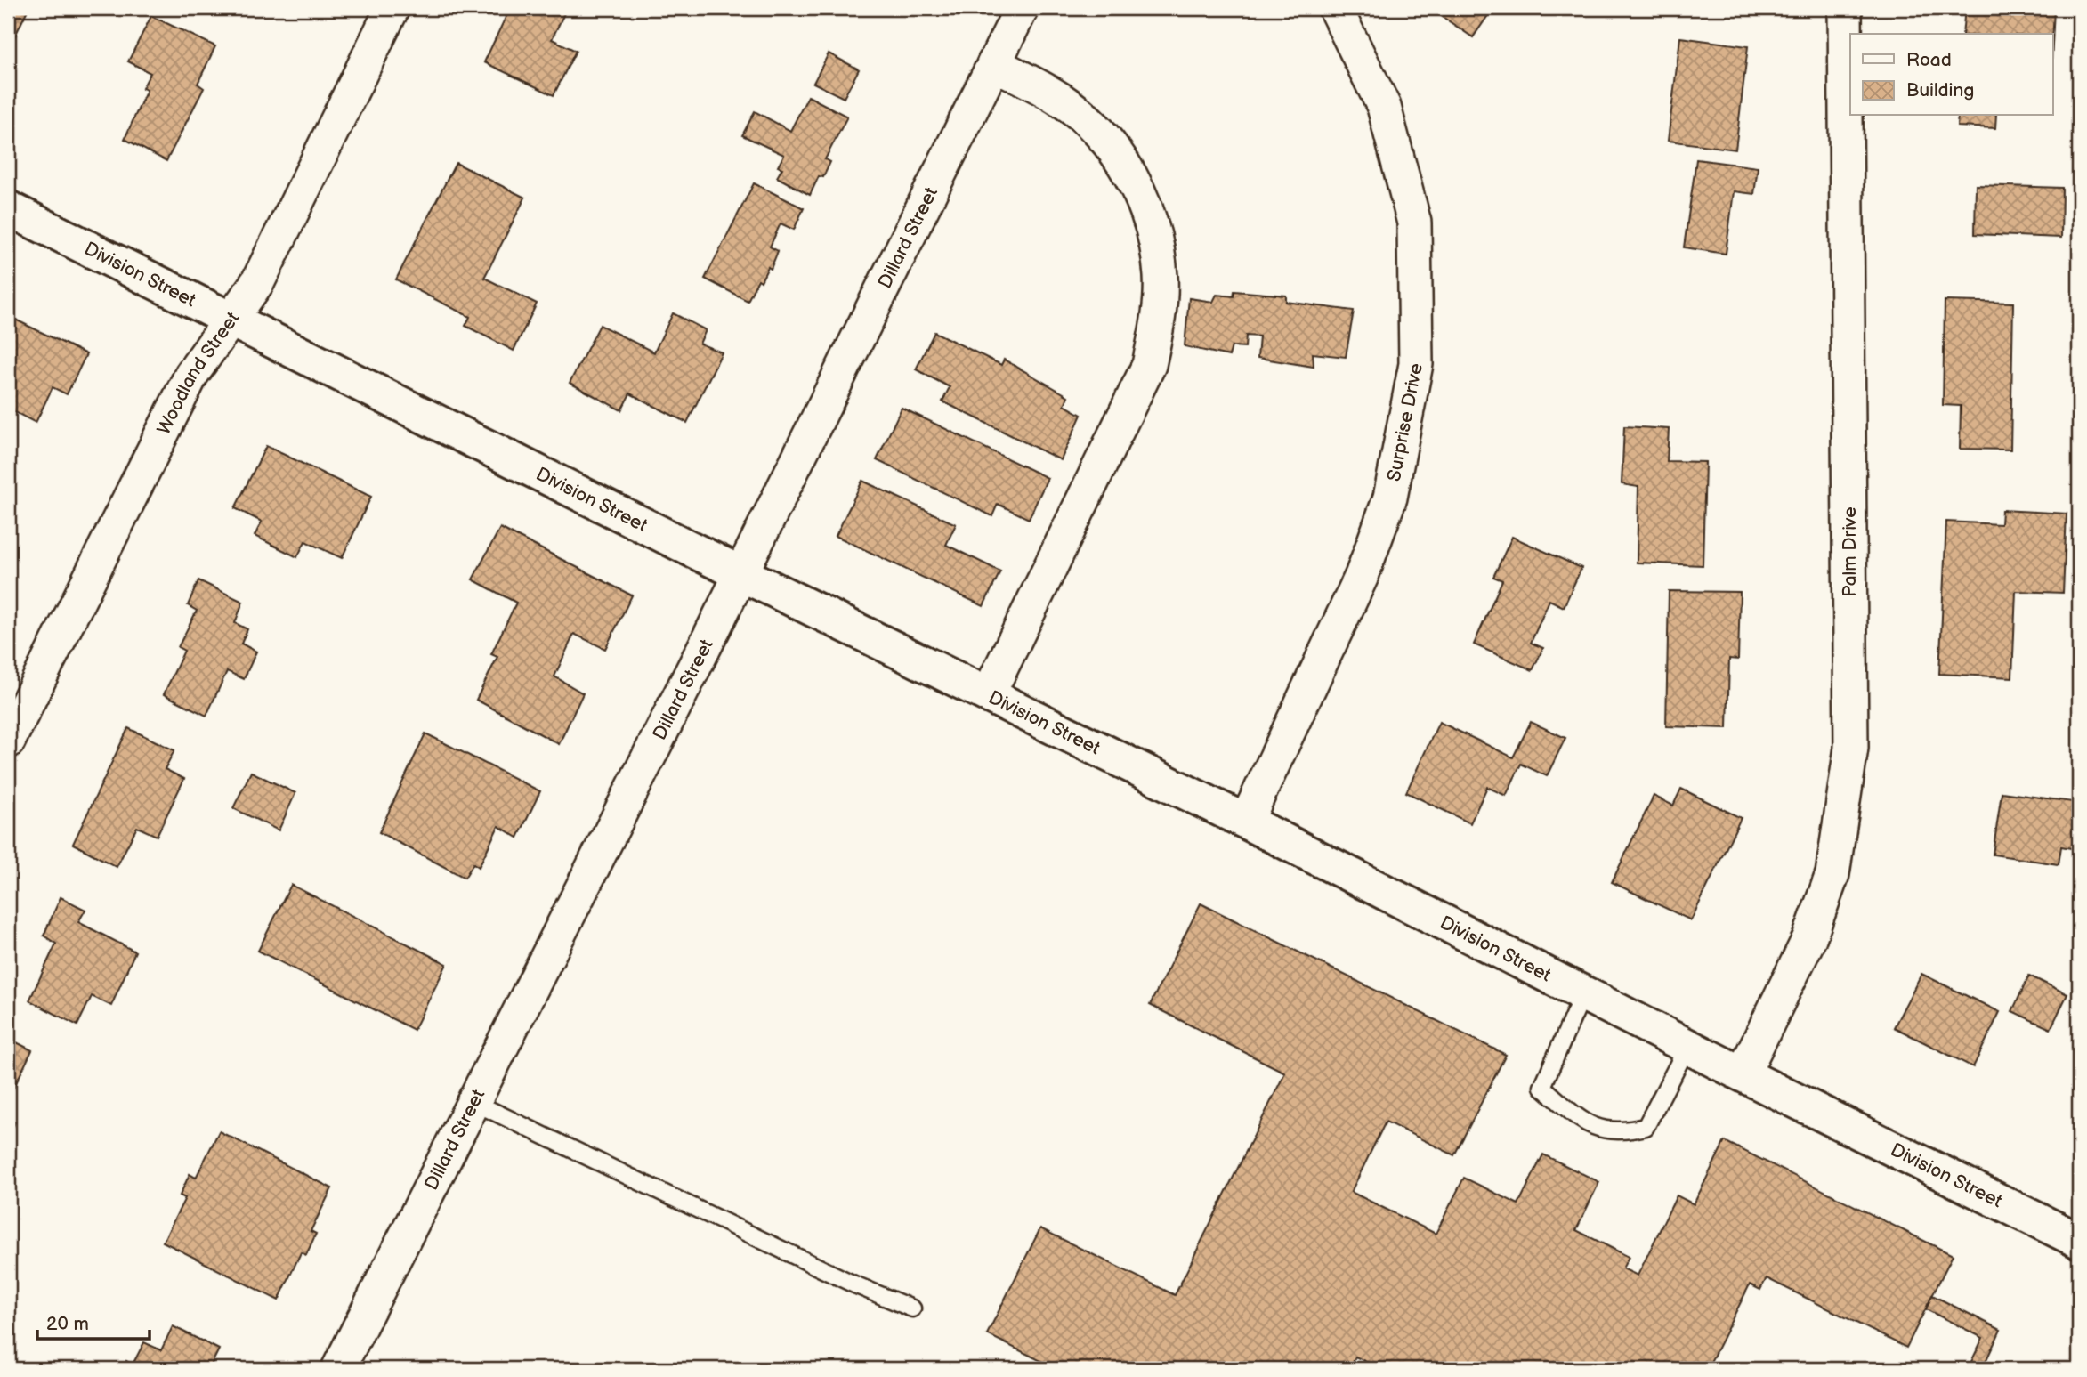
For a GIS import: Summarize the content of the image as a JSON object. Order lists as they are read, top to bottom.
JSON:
{
  "streets": {
    "street": [
      "Dillard Street",
      "Division Street",
      "Woodland Street",
      "Surprise Drive",
      "Palm Drive"
    ]
  },
  "crossings": [
    ["Dillard Street", "Division Street"],
    ["Division Street", "Woodland Street"],
    ["Division Street", "Surprise Drive"],
    ["Division Street", "Palm Drive"]
  ],
  "legend": ["Road", "Building"],
  "scale_bar": "20 m"
}
